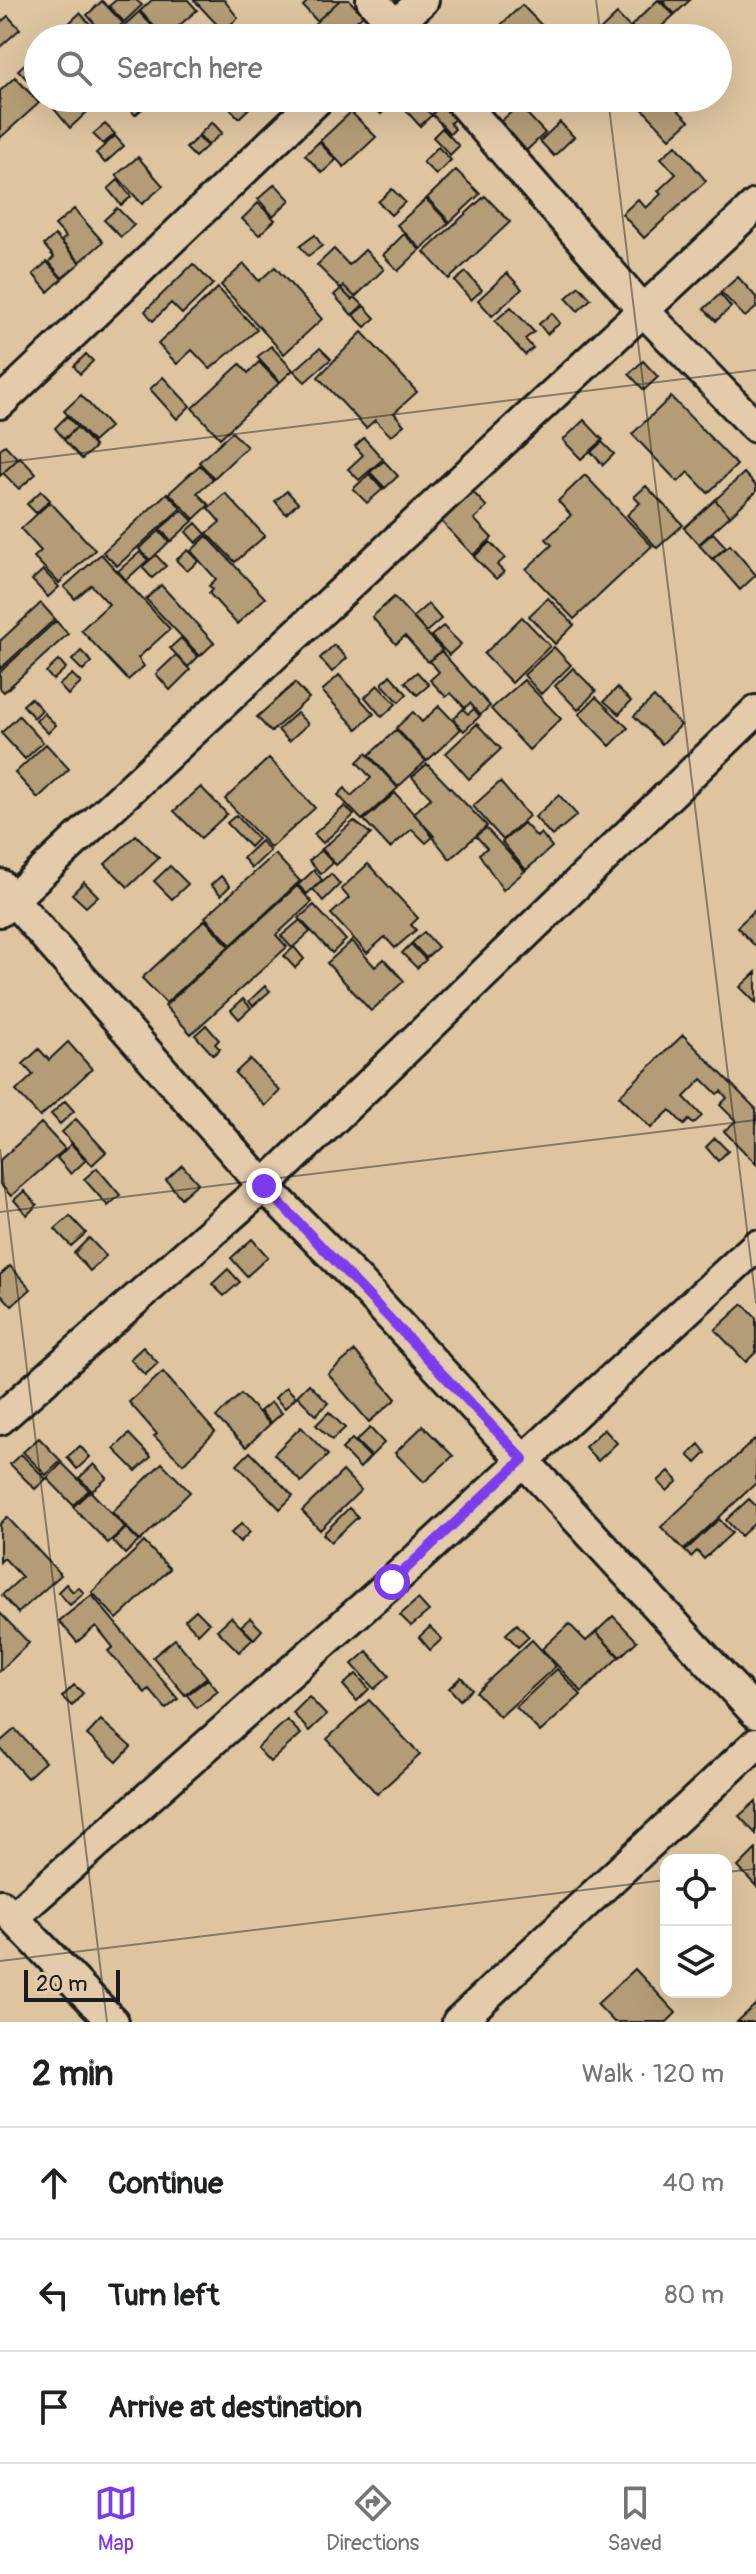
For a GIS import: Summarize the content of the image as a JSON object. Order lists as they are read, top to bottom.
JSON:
{
  "scale_bar": "20 m",
  "page": {
    "search": "Search here",
    "scale": "20 m",
    "heading": ["2 min", "Walk · 120 m"],
    "list": [
      ["Continue", "40 m"],
      ["Turn left", "80 m"],
      "Arrive at destination"
    ],
    "nav": ["Map", "Directions", "Saved"]
  }
}
